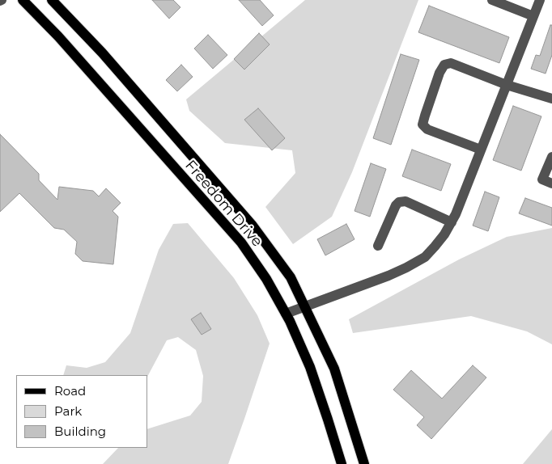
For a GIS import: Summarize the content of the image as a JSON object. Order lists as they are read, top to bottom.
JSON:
{
  "streets": {
    "main road": ["Freedom Drive"]
  },
  "legend": ["Road", "Park", "Building"]
}
